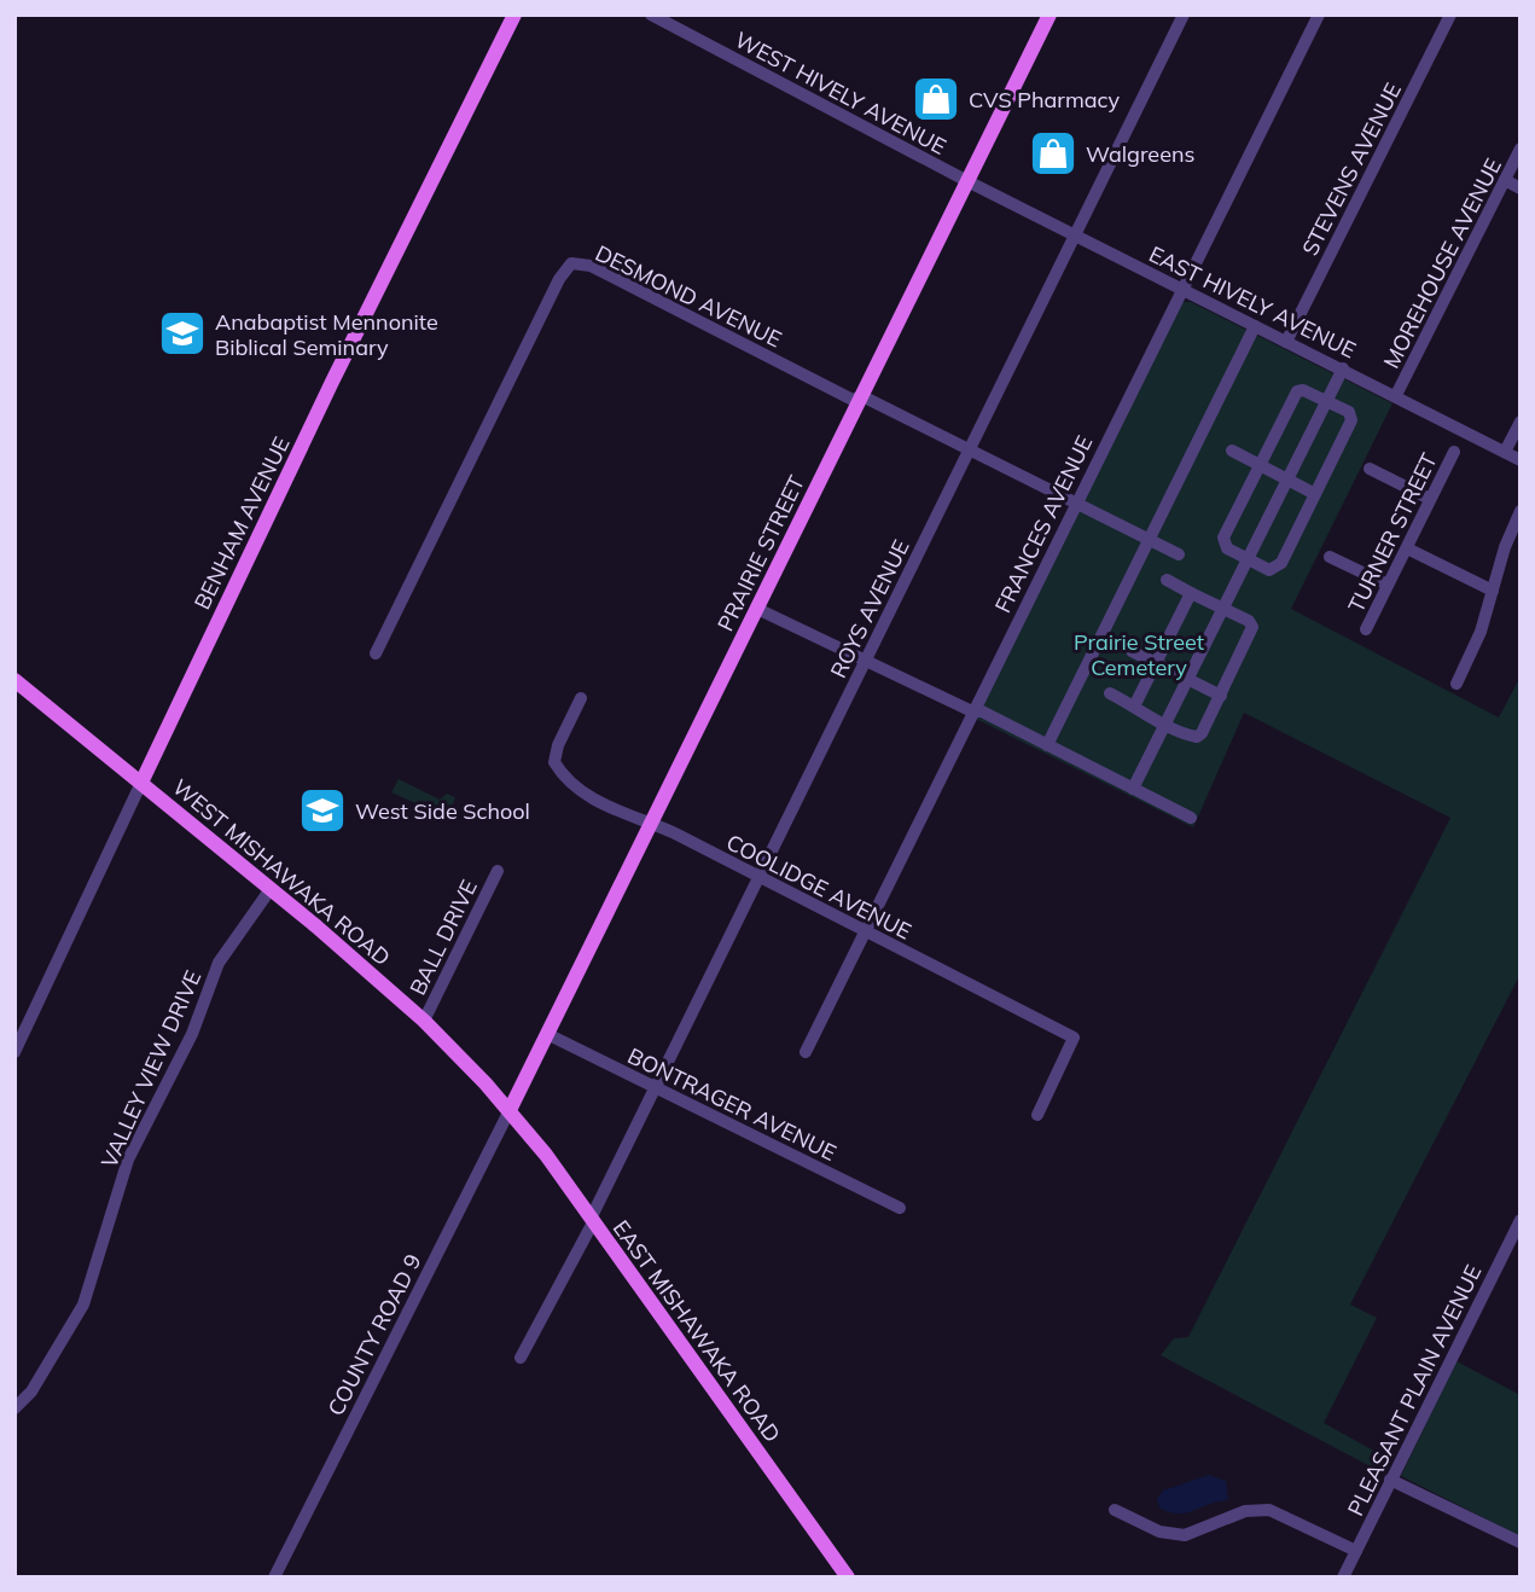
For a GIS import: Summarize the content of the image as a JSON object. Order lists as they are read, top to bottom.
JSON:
{
  "streets": {
    "main road": [
      "BENHAM AVENUE",
      "PRAIRIE STREET",
      "WEST MISHAWAKA ROAD",
      "EAST MISHAWAKA ROAD"
    ],
    "street": [
      "WEST HIVELY AVENUE",
      "STEVENS AVENUE",
      "MOREHOUSE AVENUE",
      "DESMOND AVENUE",
      "EAST HIVELY AVENUE",
      "FRANCES AVENUE",
      "TURNER STREET",
      "ROYS AVENUE",
      "COOLIDGE AVENUE",
      "BALL DRIVE",
      "VALLEY VIEW DRIVE",
      "BONTRAGER AVENUE",
      "COUNTY ROAD 9",
      "PLEASANT PLAIN AVENUE"
    ]
  },
  "crossings": [
    ["WEST HIVELY AVENUE", "EAST HIVELY AVENUE"],
    ["WEST HIVELY AVENUE", "PRAIRIE STREET"],
    ["STEVENS AVENUE", "EAST HIVELY AVENUE"],
    ["MOREHOUSE AVENUE", "EAST HIVELY AVENUE"],
    ["DESMOND AVENUE", "FRANCES AVENUE"],
    ["DESMOND AVENUE", "PRAIRIE STREET"],
    ["DESMOND AVENUE", "ROYS AVENUE"],
    ["EAST HIVELY AVENUE", "FRANCES AVENUE"],
    ["EAST HIVELY AVENUE", "PRAIRIE STREET"],
    ["EAST HIVELY AVENUE", "ROYS AVENUE"],
    ["BENHAM AVENUE", "WEST MISHAWAKA ROAD"],
    ["FRANCES AVENUE", "COOLIDGE AVENUE"],
    ["PRAIRIE STREET", "WEST MISHAWAKA ROAD"],
    ["PRAIRIE STREET", "COOLIDGE AVENUE"],
    ["PRAIRIE STREET", "BONTRAGER AVENUE"],
    ["PRAIRIE STREET", "EAST MISHAWAKA ROAD"],
    ["PRAIRIE STREET", "COUNTY ROAD 9"],
    ["ROYS AVENUE", "COOLIDGE AVENUE"],
    ["ROYS AVENUE", "BONTRAGER AVENUE"],
    ["ROYS AVENUE", "EAST MISHAWAKA ROAD"],
    ["WEST MISHAWAKA ROAD", "BALL DRIVE"],
    ["WEST MISHAWAKA ROAD", "VALLEY VIEW DRIVE"],
    ["WEST MISHAWAKA ROAD", "EAST MISHAWAKA ROAD"],
    ["WEST MISHAWAKA ROAD", "COUNTY ROAD 9"],
    ["EAST MISHAWAKA ROAD", "COUNTY ROAD 9"]
  ],
  "parks": ["Prairie Street Cemetery"],
  "places": {
    "shop": ["CVS Pharmacy", "Walgreens"],
    "school or university": ["Anabaptist Mennonite Biblical Seminary", "West Side School"]
  }
}
